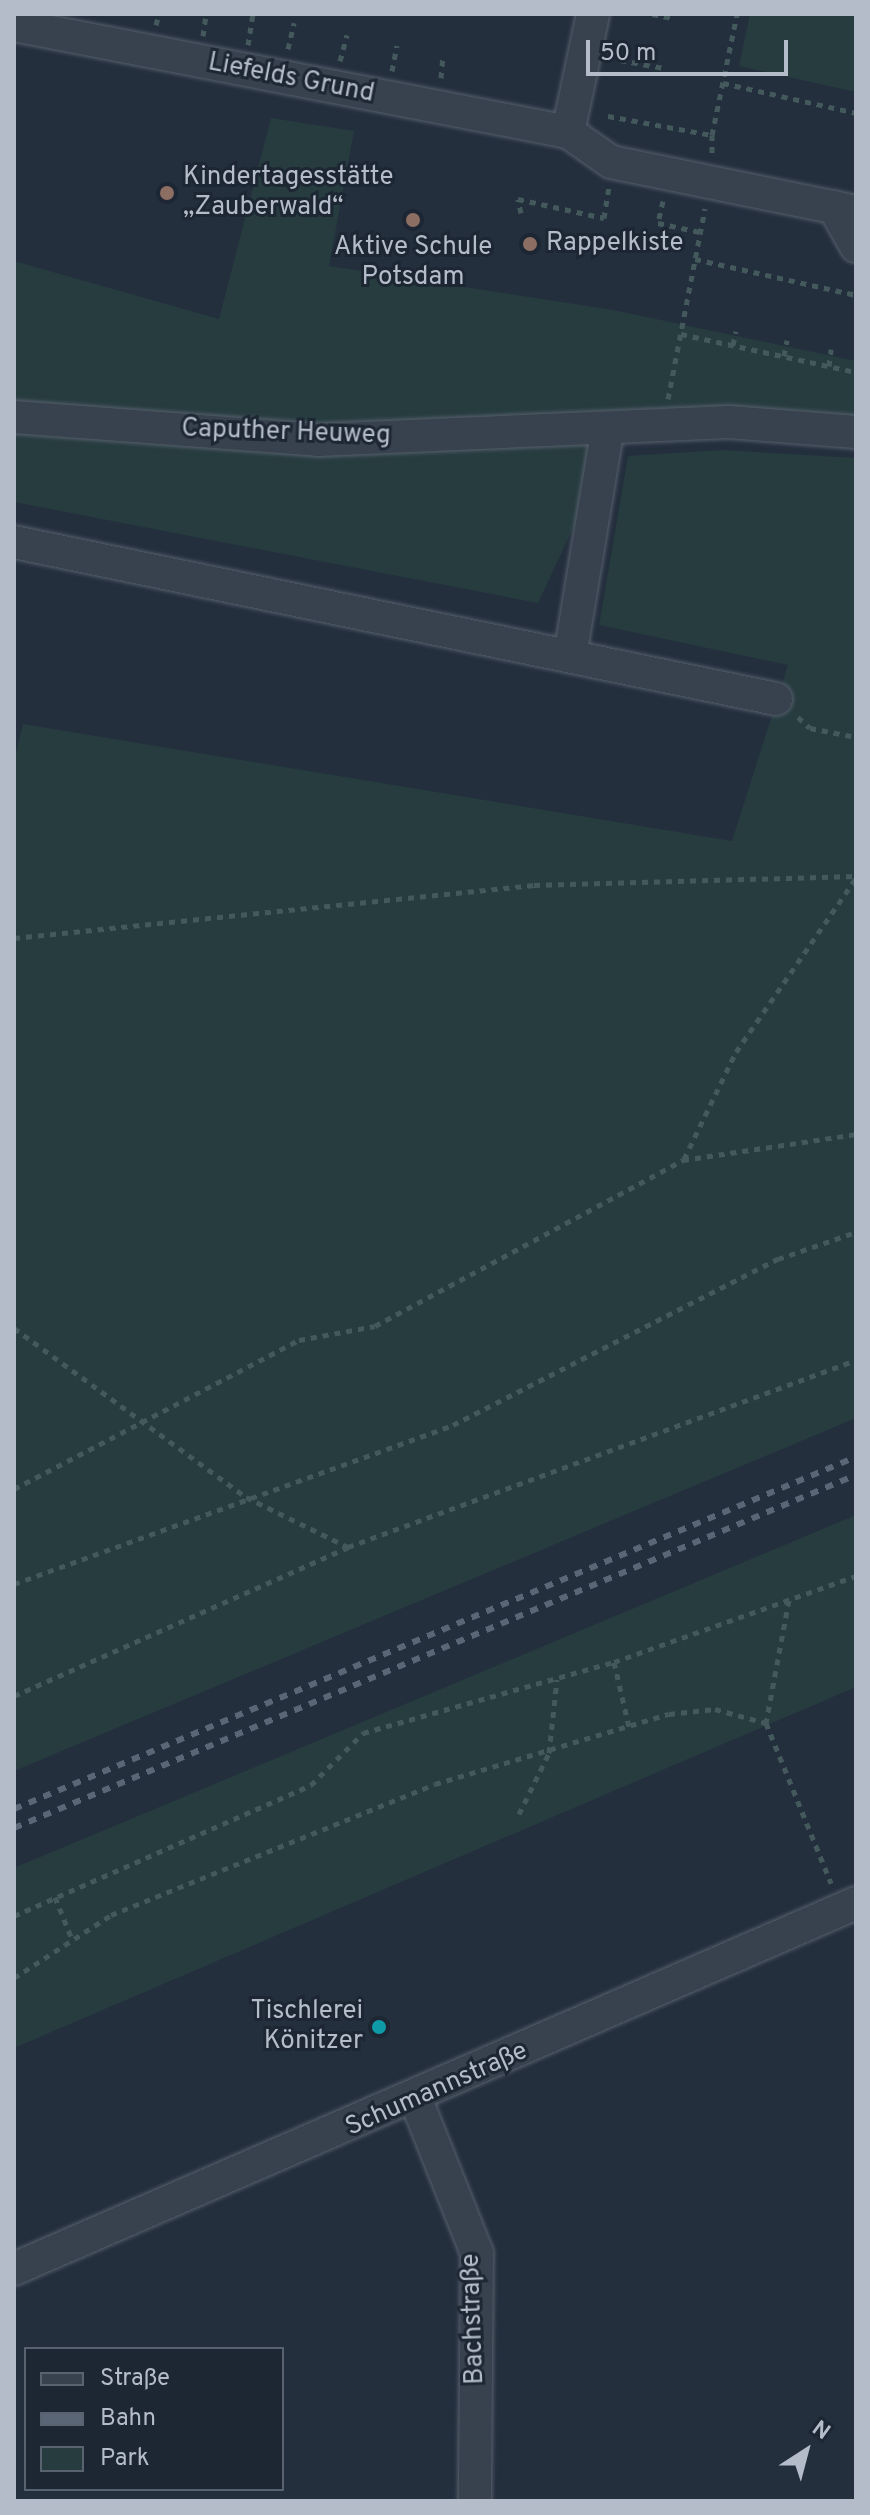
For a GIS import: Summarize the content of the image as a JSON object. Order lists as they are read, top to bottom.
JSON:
{
  "streets": {
    "street": [
      "Liefelds Grund",
      "Caputher Heuweg",
      "Schumannstraße",
      "Bachstraße"
    ]
  },
  "crossings": [
    ["Schumannstraße", "Bachstraße"]
  ],
  "places": [
    "Kindertagesstätte „Zauberwald“",
    "Aktive Schule Potsdam",
    "Rappelkiste",
    "Tischlerei Könitzer"
  ],
  "legend": ["Straße", "Bahn", "Park"],
  "scale_bar": "50 m",
  "north": "top right"
}
